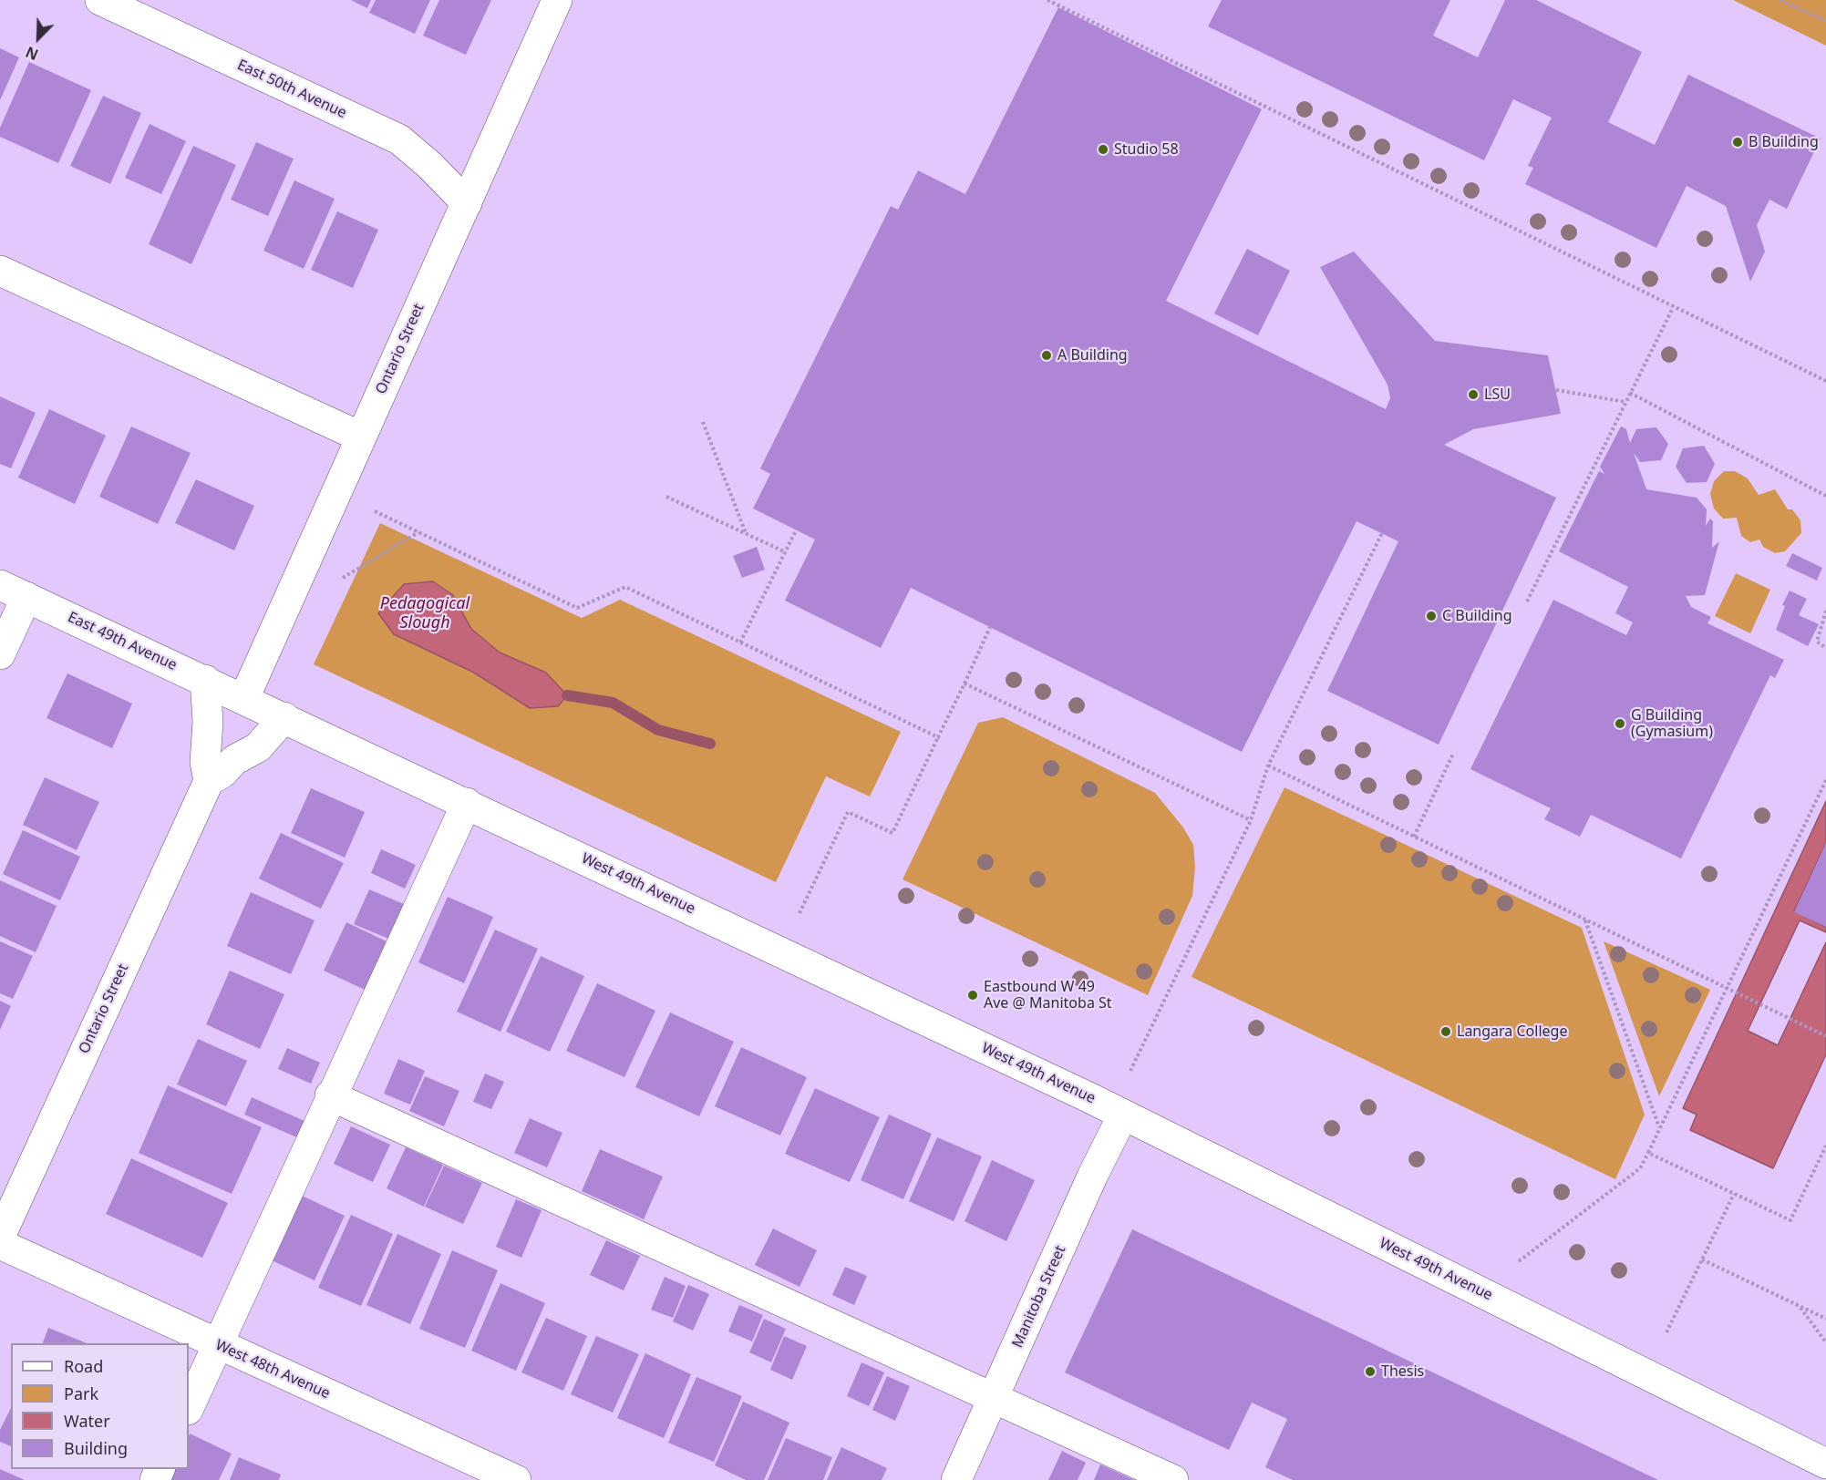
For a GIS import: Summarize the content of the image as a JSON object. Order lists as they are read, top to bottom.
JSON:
{
  "streets": {
    "street": [
      "East 50th Avenue",
      "Ontario Street",
      "East 49th Avenue",
      "West 49th Avenue",
      "Manitoba Street",
      "West 48th Avenue"
    ]
  },
  "crossings": [
    ["East 50th Avenue", "Ontario Street"],
    ["Ontario Street", "East 49th Avenue"],
    ["Ontario Street", "West 49th Avenue"],
    ["East 49th Avenue", "West 49th Avenue"],
    ["West 49th Avenue", "Manitoba Street"]
  ],
  "water": ["Pedagogical Slough"],
  "places": [
    "B Building",
    "Studio 58",
    "A Building",
    "LSU",
    "C Building",
    "G Building (Gymasium)",
    "Eastbound W 49 Ave @ Manitoba St",
    "Langara College",
    "Thesis"
  ],
  "legend": [
    "Road",
    "Park",
    "Water",
    "Building"
  ],
  "north": "bottom left"
}
